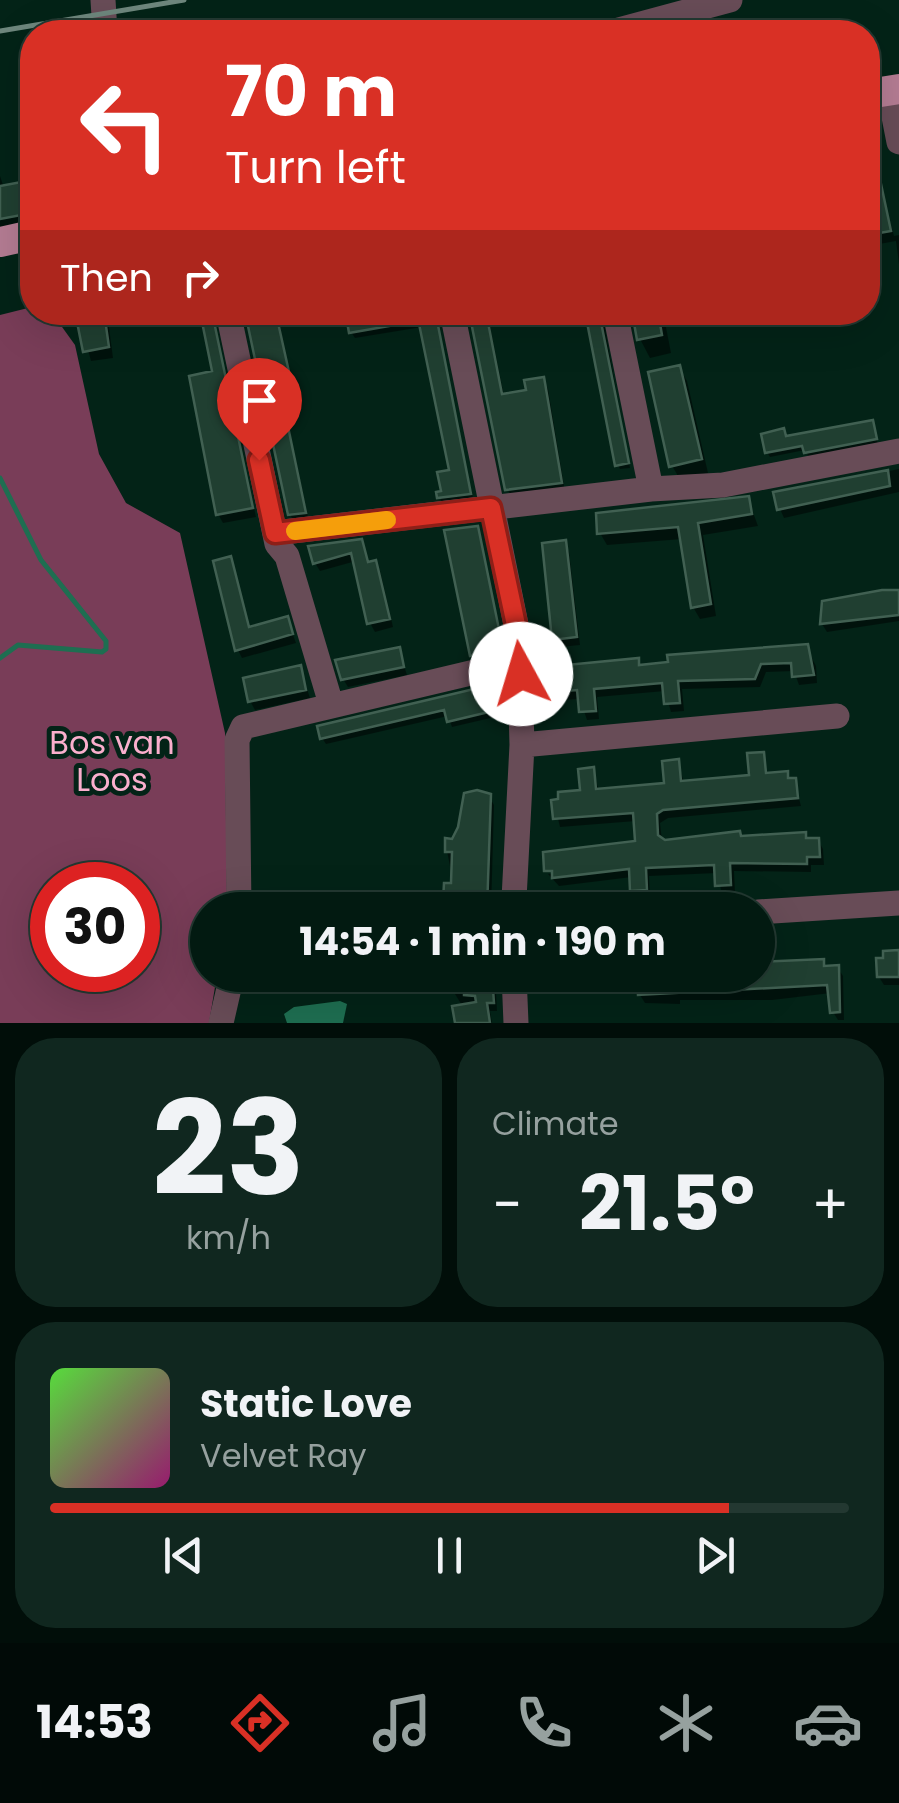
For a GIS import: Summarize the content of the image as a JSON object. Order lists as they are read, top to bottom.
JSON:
{
  "parks": ["Bos van Loos"],
  "page": {
    "turn": ["70 m", "Turn left"],
    "then": "Then",
    "limit": "30",
    "trip": "14:54 · 1 min · 190 m",
    "tile": [
      ["23", "km/h"],
      "Climate"
    ],
    "heat": ["−", "21.5°", "+"],
    "song": ["Static Love", "Velvet Ray"],
    "tabs": "14:53"
  }
}
